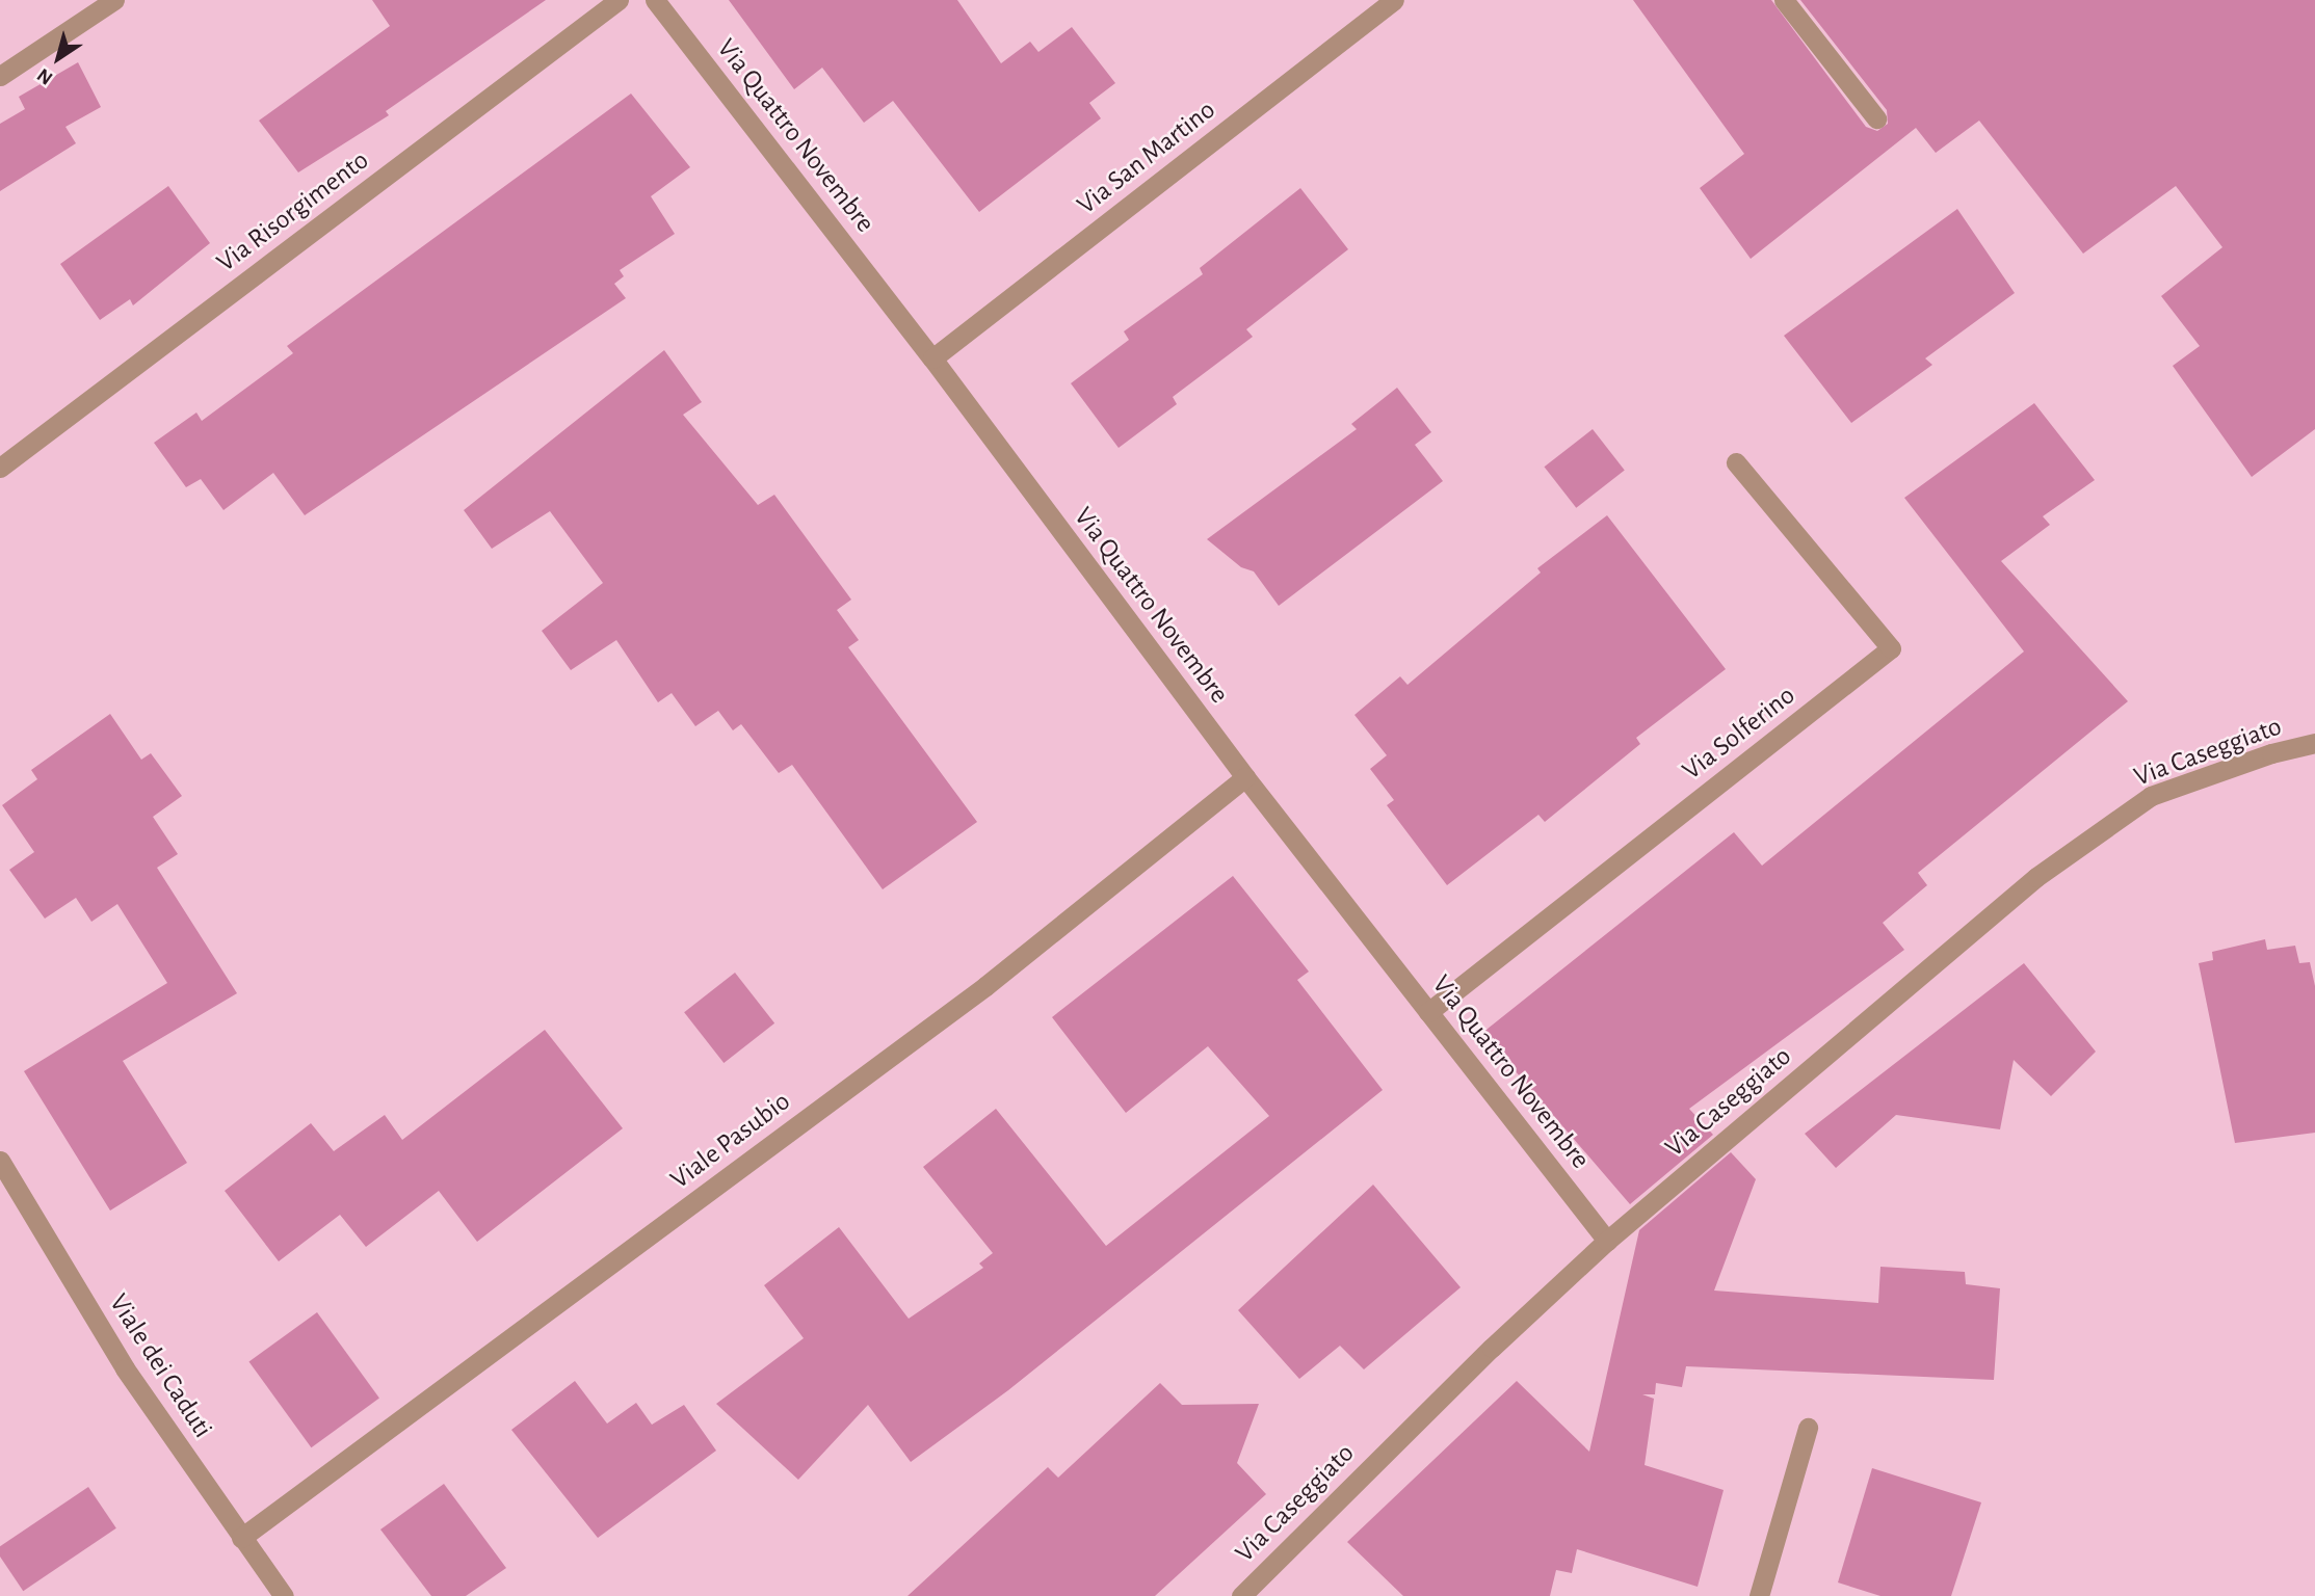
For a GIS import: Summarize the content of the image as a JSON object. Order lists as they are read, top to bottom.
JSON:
{
  "streets": {
    "street": [
      "Via Quattro Novembre",
      "Via San Martino",
      "Via Risorgimento",
      "Via Solferino",
      "Via Caseggiato",
      "Viale Pasubio",
      "Viale dei Caduti"
    ]
  },
  "crossings": [
    ["Via Quattro Novembre", "Via San Martino"],
    ["Via Quattro Novembre", "Via Solferino"],
    ["Via Quattro Novembre", "Via Caseggiato"],
    ["Via Quattro Novembre", "Viale Pasubio"],
    ["Viale Pasubio", "Viale dei Caduti"]
  ],
  "north": "bottom left"
}
